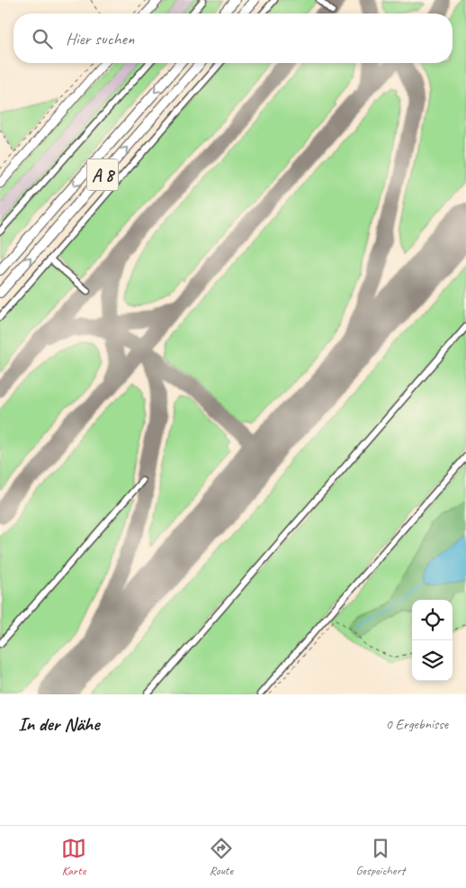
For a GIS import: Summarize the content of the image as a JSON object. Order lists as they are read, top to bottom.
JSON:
{
  "streets": {
    "highway": ["A 8"]
  },
  "page": {
    "search": "Hier suchen",
    "heading": ["In der Nähe", "0 Ergebnisse"],
    "nav": ["Karte", "Route", "Gespeichert"]
  }
}
